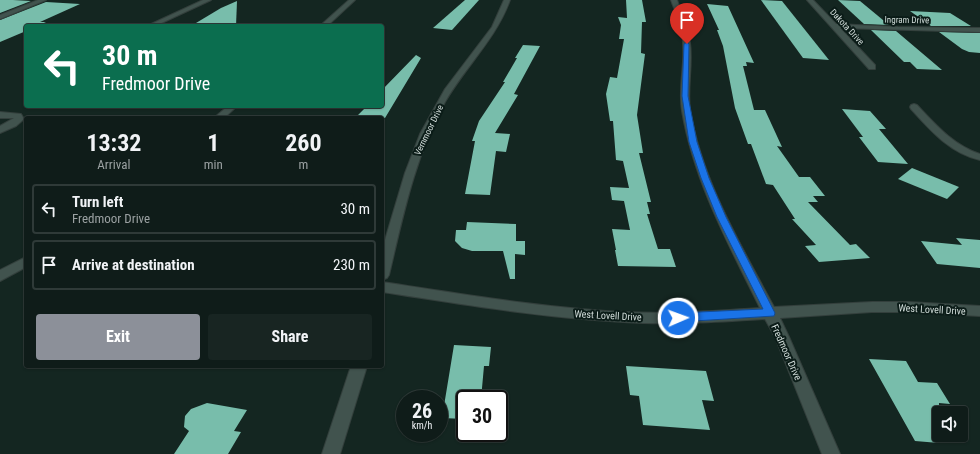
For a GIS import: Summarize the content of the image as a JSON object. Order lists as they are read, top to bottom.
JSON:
{
  "streets": {
    "street": [
      "Ingram Drive",
      "Dakota Drive",
      "Vernmoor Drive",
      "West Lovell Drive",
      "Fredmoor Drive"
    ]
  },
  "crossings": [
    ["Ingram Drive", "Dakota Drive"],
    ["West Lovell Drive", "Fredmoor Drive"]
  ],
  "page": {
    "turn": ["30 m", "Fredmoor Drive"],
    "eta": [
      "13:32",
      "Arrival",
      "1",
      "min",
      "260",
      "m"
    ],
    "list": [
      {
        "name": "Turn left",
        "note": "Fredmoor Drive",
        "value": "30 m"
      },
      {
        "name": "Arrive at destination",
        "value": "230 m"
      }
    ],
    "buttons": ["Exit", "Share"],
    "speed": "26 km/h",
    "limit": "30"
  }
}
